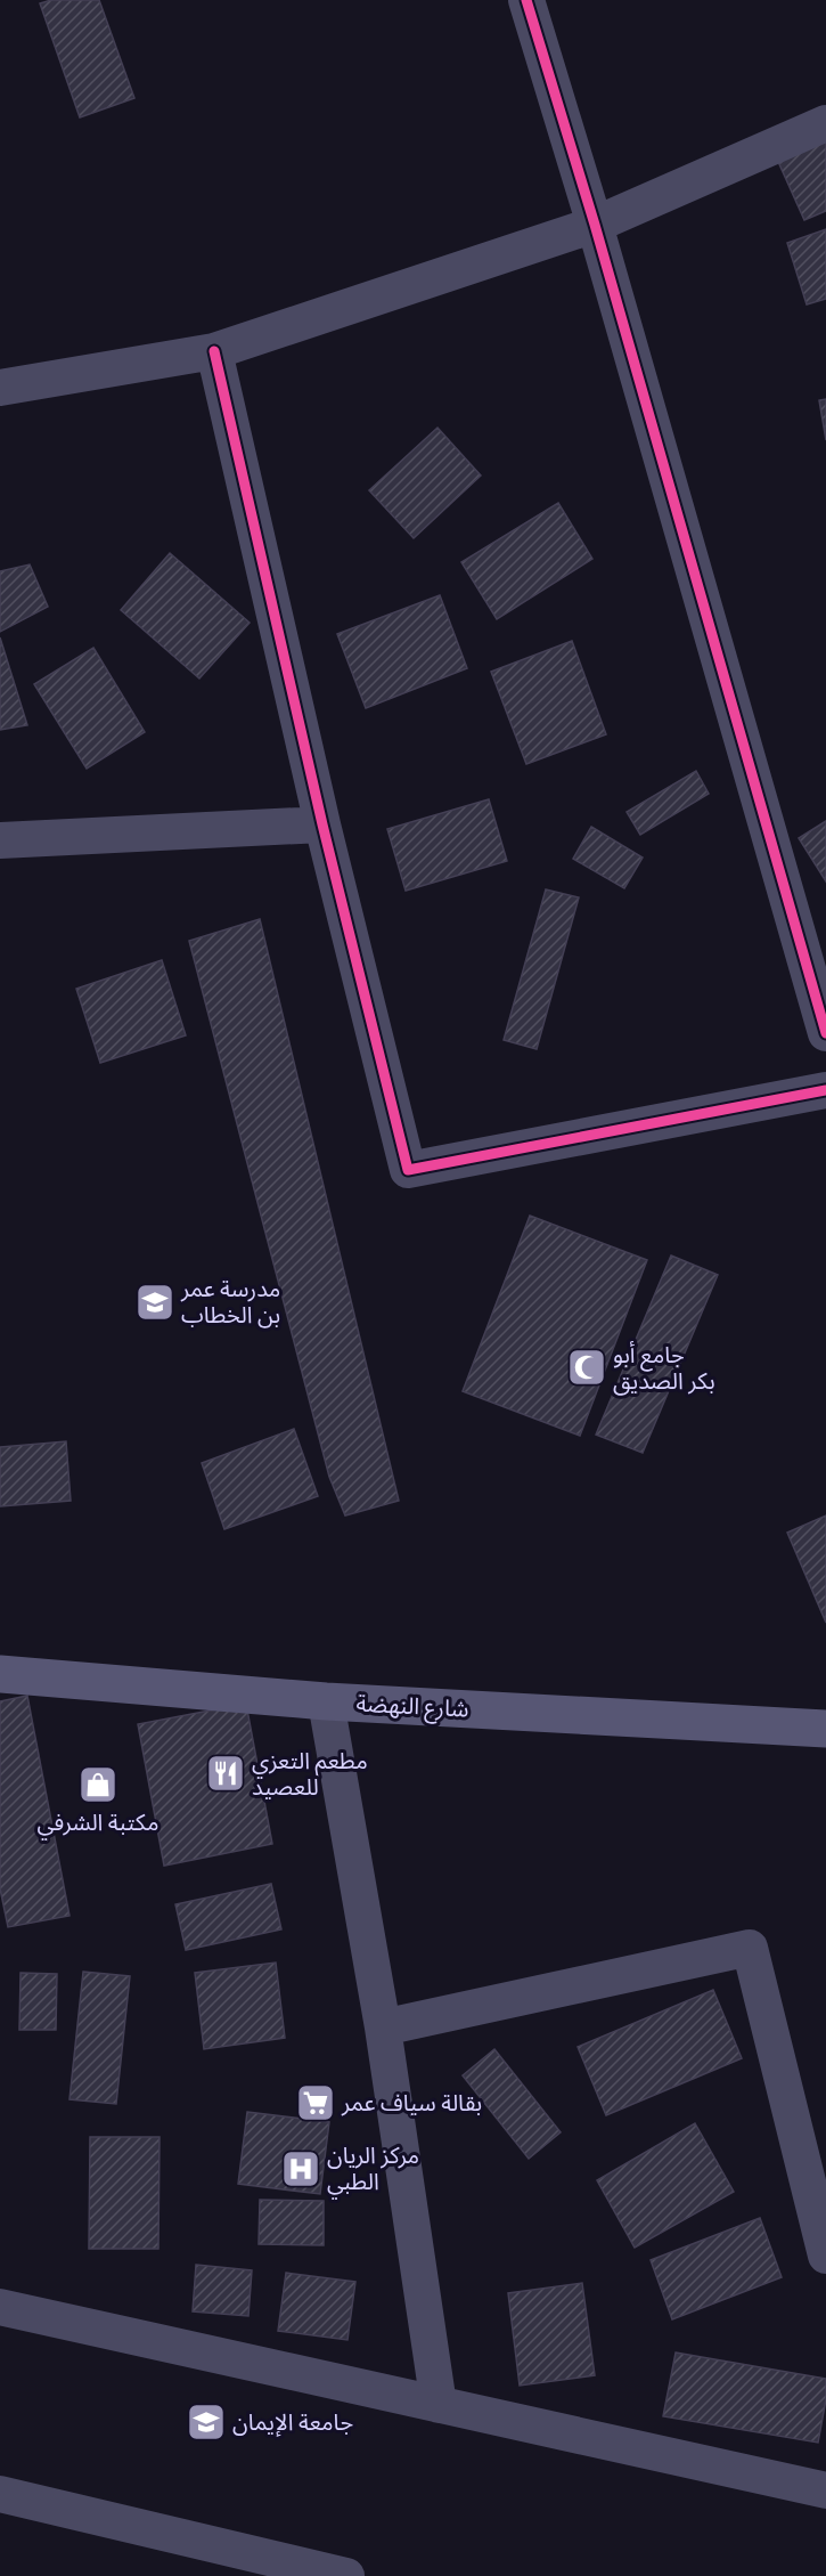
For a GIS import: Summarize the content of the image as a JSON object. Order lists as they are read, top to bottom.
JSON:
{
  "streets": {
    "street": ["شارع النهضة"]
  },
  "places": {
    "school or university": ["مدرسة عمر بن الخطاب", "جامعة الإيمان"],
    "mosque": ["جامع أبو بكر الصديق"],
    "restaurant": ["مطعم التعزي للعصيد"],
    "shop": ["مكتبة الشرفي"],
    "supermarket": ["بقالة سياف عمر"],
    "hospital": ["مركز الريان الطبي"]
  }
}
